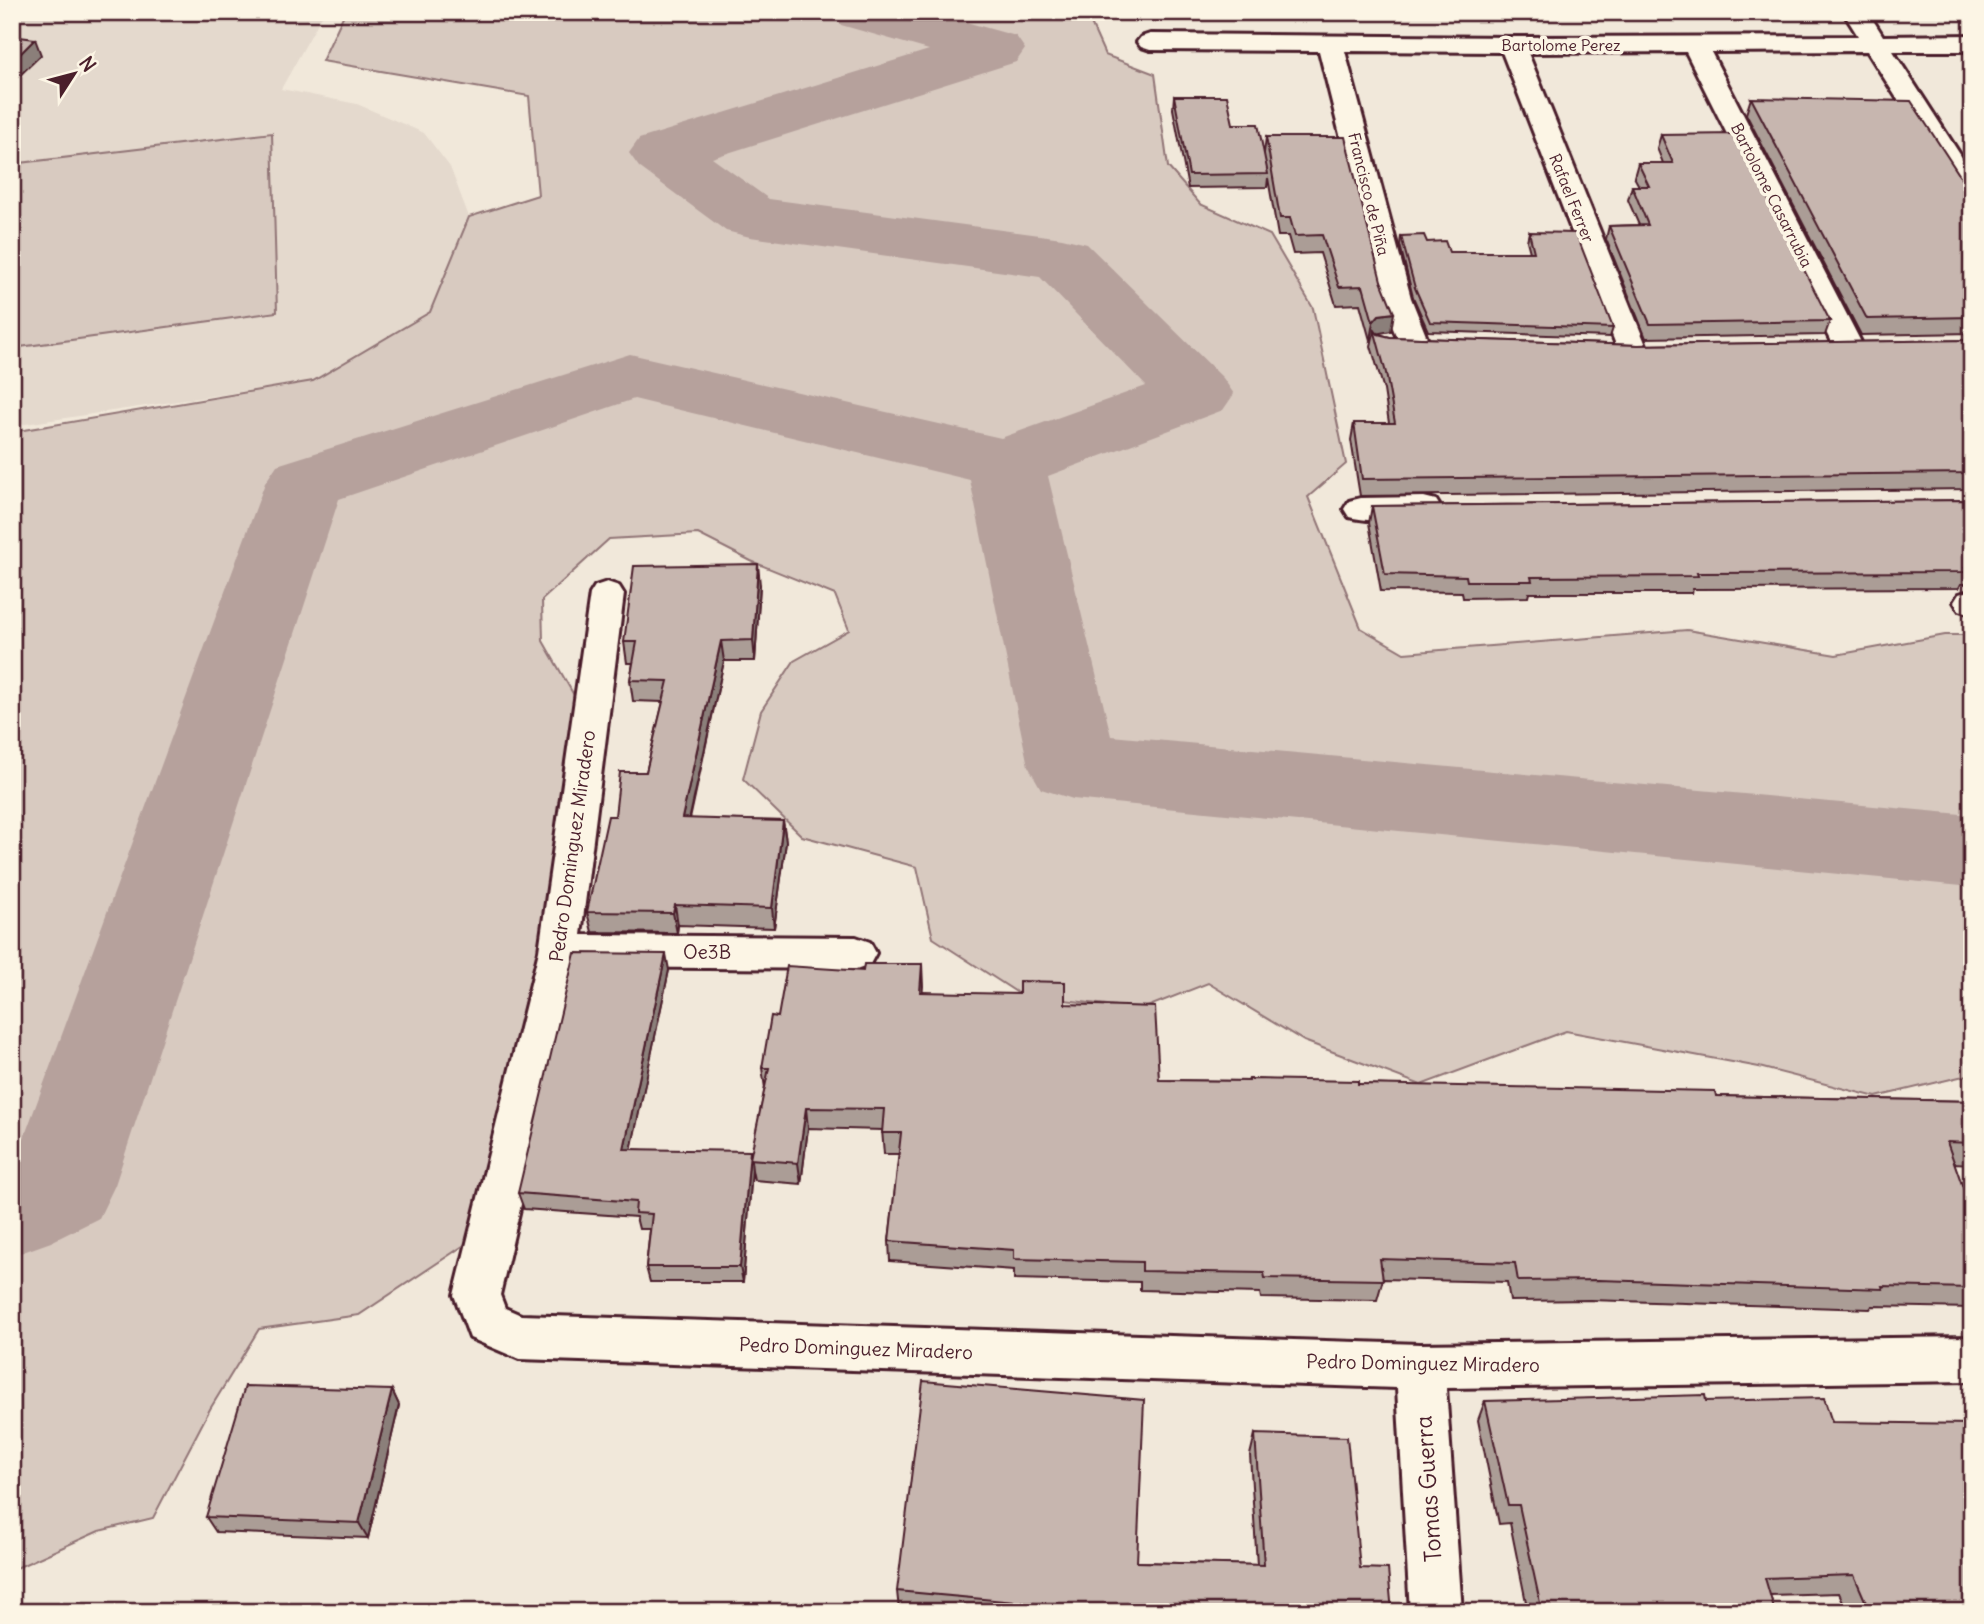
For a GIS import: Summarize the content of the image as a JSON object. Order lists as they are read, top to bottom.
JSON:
{
  "streets": {
    "street": [
      "Bartolome Perez",
      "Francisco de Piña",
      "Bartolome Casarrubia",
      "Rafael Ferrer",
      "Pedro Dominguez Miradero",
      "Oe3B",
      "Tomas Guerra"
    ]
  },
  "crossings": [
    ["Bartolome Perez", "Francisco de Piña"],
    ["Bartolome Perez", "Bartolome Casarrubia"],
    ["Bartolome Perez", "Rafael Ferrer"],
    ["Pedro Dominguez Miradero", "Oe3B"],
    ["Pedro Dominguez Miradero", "Tomas Guerra"]
  ],
  "north": "top right"
}
